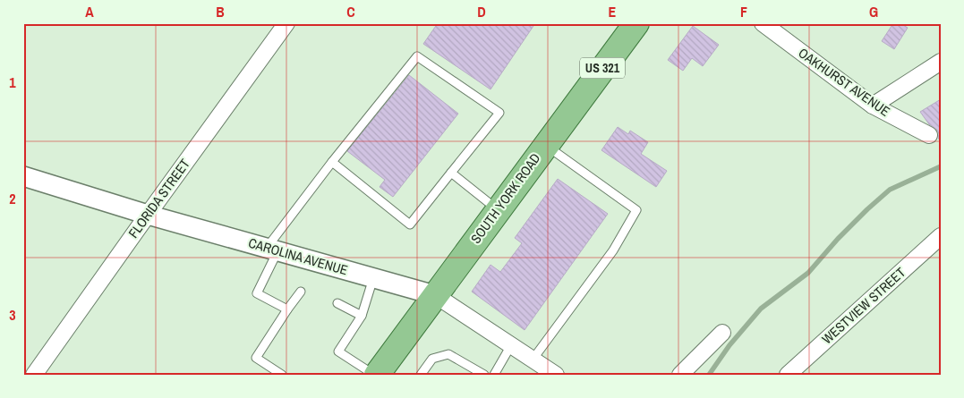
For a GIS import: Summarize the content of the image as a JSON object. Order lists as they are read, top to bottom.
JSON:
{
  "streets": {
    "main road": ["US 321", "SOUTH YORK ROAD"],
    "street": [
      "OAKHURST AVENUE",
      "FLORIDA STREET",
      "CAROLINA AVENUE",
      "WESTVIEW STREET"
    ]
  },
  "crossings": [
    ["FLORIDA STREET", "CAROLINA AVENUE"],
    ["SOUTH YORK ROAD", "CAROLINA AVENUE"]
  ],
  "grid": {
    "columns": [
      "A",
      "B",
      "C",
      "D",
      "E",
      "F",
      "G"
    ],
    "rows": ["1", "2", "3"]
  }
}
